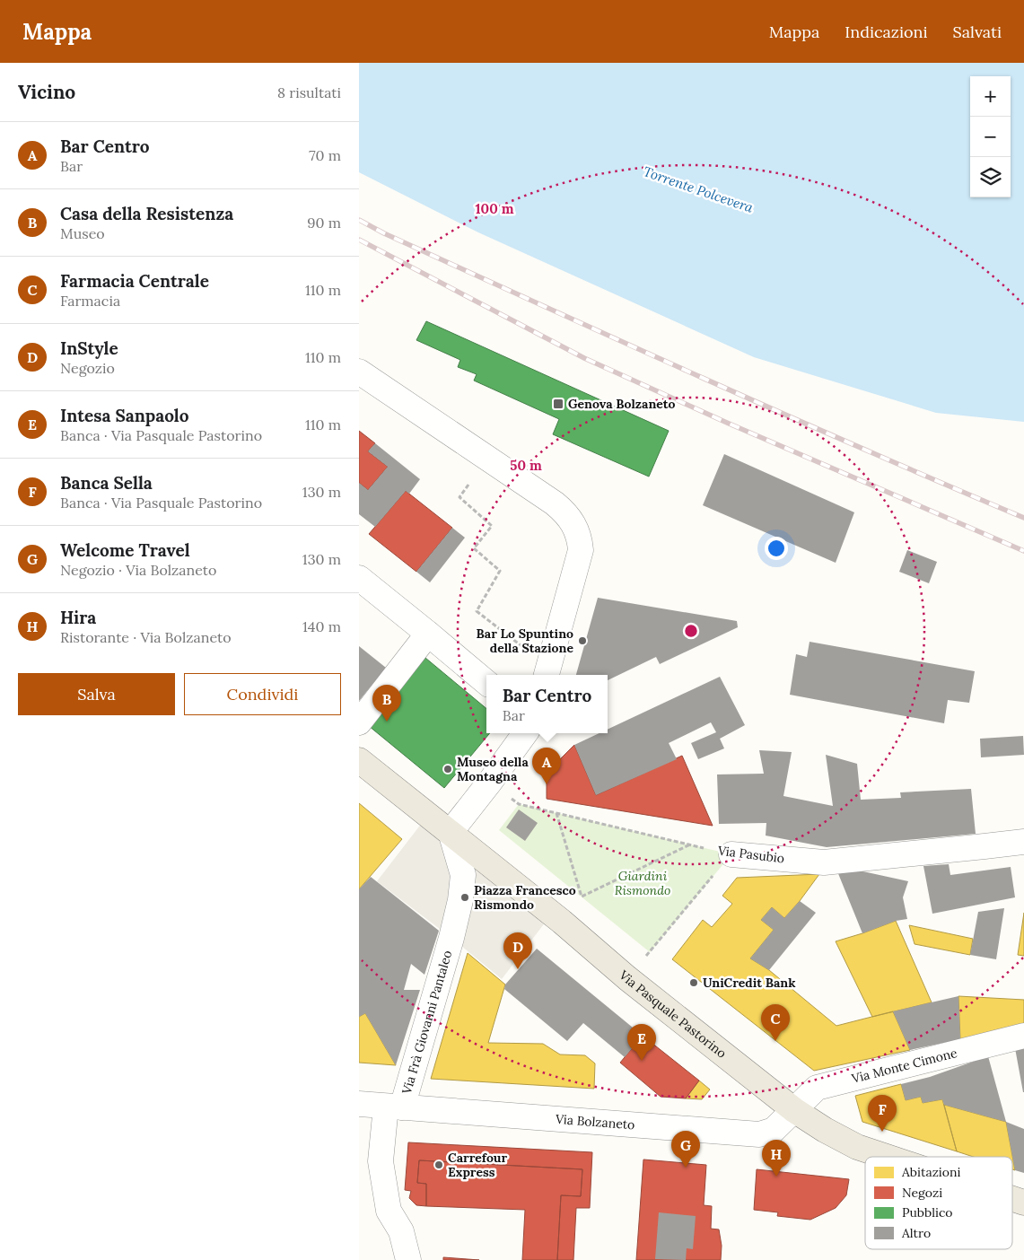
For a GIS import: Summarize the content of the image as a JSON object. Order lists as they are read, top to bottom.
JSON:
{
  "streets": {
    "main road": ["Via Pasquale Pastorino"],
    "street": [
      "Via Pasubio",
      "Via Frà Giovanni Pantaleo",
      "Via Monte Cimone",
      "Via Bolzaneto"
    ]
  },
  "crossings": [
    ["Via Pasquale Pastorino", "Via Frà Giovanni Pantaleo"],
    ["Via Pasquale Pastorino", "Via Monte Cimone"],
    ["Via Pasquale Pastorino", "Via Bolzaneto"],
    ["Via Frà Giovanni Pantaleo", "Via Bolzaneto"],
    ["Via Monte Cimone", "Via Bolzaneto"]
  ],
  "water": ["Torrente Polcevera"],
  "parks": ["Giardini Rismondo"],
  "places": {
    "transit": ["Genova Bolzaneto"],
    "other": [
      "Bar Lo Spuntino della Stazione",
      "Museo della Montagna",
      "Piazza Francesco Rismondo",
      "UniCredit Bank",
      "Carrefour Express"
    ]
  },
  "legend": [
    "Abitazioni",
    "Negozi",
    "Pubblico",
    "Altro"
  ],
  "page": {
    "header": "Mappa",
    "nav": ["Mappa", "Indicazioni", "Salvati"],
    "heading": ["Vicino", "8 risultati"],
    "map_buttons": ["+", "−"],
    "list": [
      {
        "mark": "A",
        "name": "Bar Centro",
        "note": "Bar",
        "value": "70 m"
      },
      {
        "mark": "B",
        "name": "Casa della Resistenza",
        "note": "Museo",
        "value": "90 m"
      },
      {
        "mark": "C",
        "name": "Farmacia Centrale",
        "note": "Farmacia",
        "value": "110 m"
      },
      {
        "mark": "D",
        "name": "InStyle",
        "note": "Negozio",
        "value": "110 m"
      },
      {
        "mark": "E",
        "name": "Intesa Sanpaolo",
        "note": "Banca · Via Pasquale Pastorino",
        "value": "110 m"
      },
      {
        "mark": "F",
        "name": "Banca Sella",
        "note": "Banca · Via Pasquale Pastorino",
        "value": "130 m"
      },
      {
        "mark": "G",
        "name": "Welcome Travel",
        "note": "Negozio · Via Bolzaneto",
        "value": "130 m"
      },
      {
        "mark": "H",
        "name": "Hira",
        "note": "Ristorante · Via Bolzaneto",
        "value": "140 m"
      }
    ],
    "buttons": ["Salva", "Condividi"],
    "popup": ["Bar Centro", "Bar"],
    "pins": [
      "B",
      "A",
      "D",
      "C",
      "E",
      "F",
      "G",
      "H"
    ]
  },
  "rings": ["100 m", "50 m"]
}
